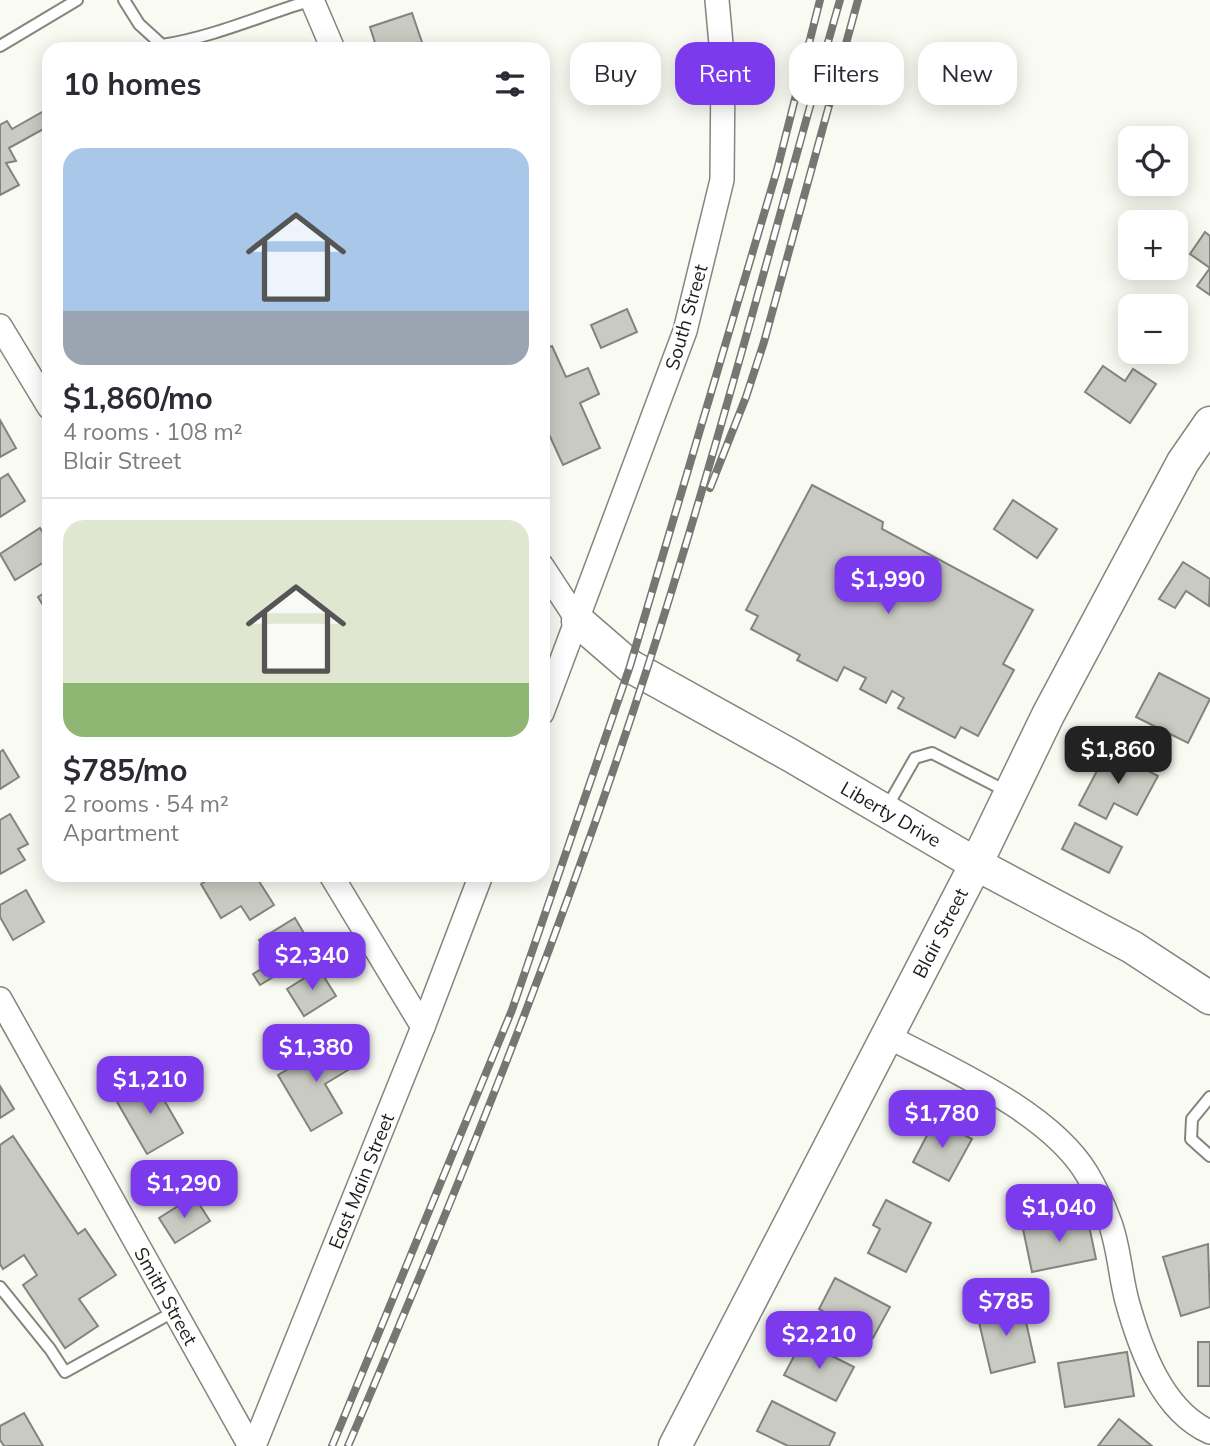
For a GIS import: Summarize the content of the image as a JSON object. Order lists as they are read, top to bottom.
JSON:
{
  "streets": {
    "street": [
      "South Street",
      "Liberty Drive",
      "Blair Street",
      "East Main Street",
      "Smith Street"
    ]
  },
  "crossings": [
    ["South Street", "Liberty Drive"],
    ["Liberty Drive", "Blair Street"],
    ["East Main Street", "Smith Street"]
  ],
  "page": {
    "chip": [
      "Buy",
      "Rent",
      "Filters",
      "New"
    ],
    "heading": "10 homes",
    "map_buttons": ["+", "−"],
    "list": [
      {
        "name": "$1,860/mo",
        "note": "4 rooms · 108 m² · Blair Street"
      },
      {
        "name": "$785/mo",
        "note": "2 rooms · 54 m² · Apartment"
      }
    ],
    "price": [
      "$1,990",
      "$1,860",
      "$2,340",
      "$1,380",
      "$1,210",
      "$1,780",
      "$1,290",
      "$1,040",
      "$785",
      "$2,210"
    ]
  }
}
